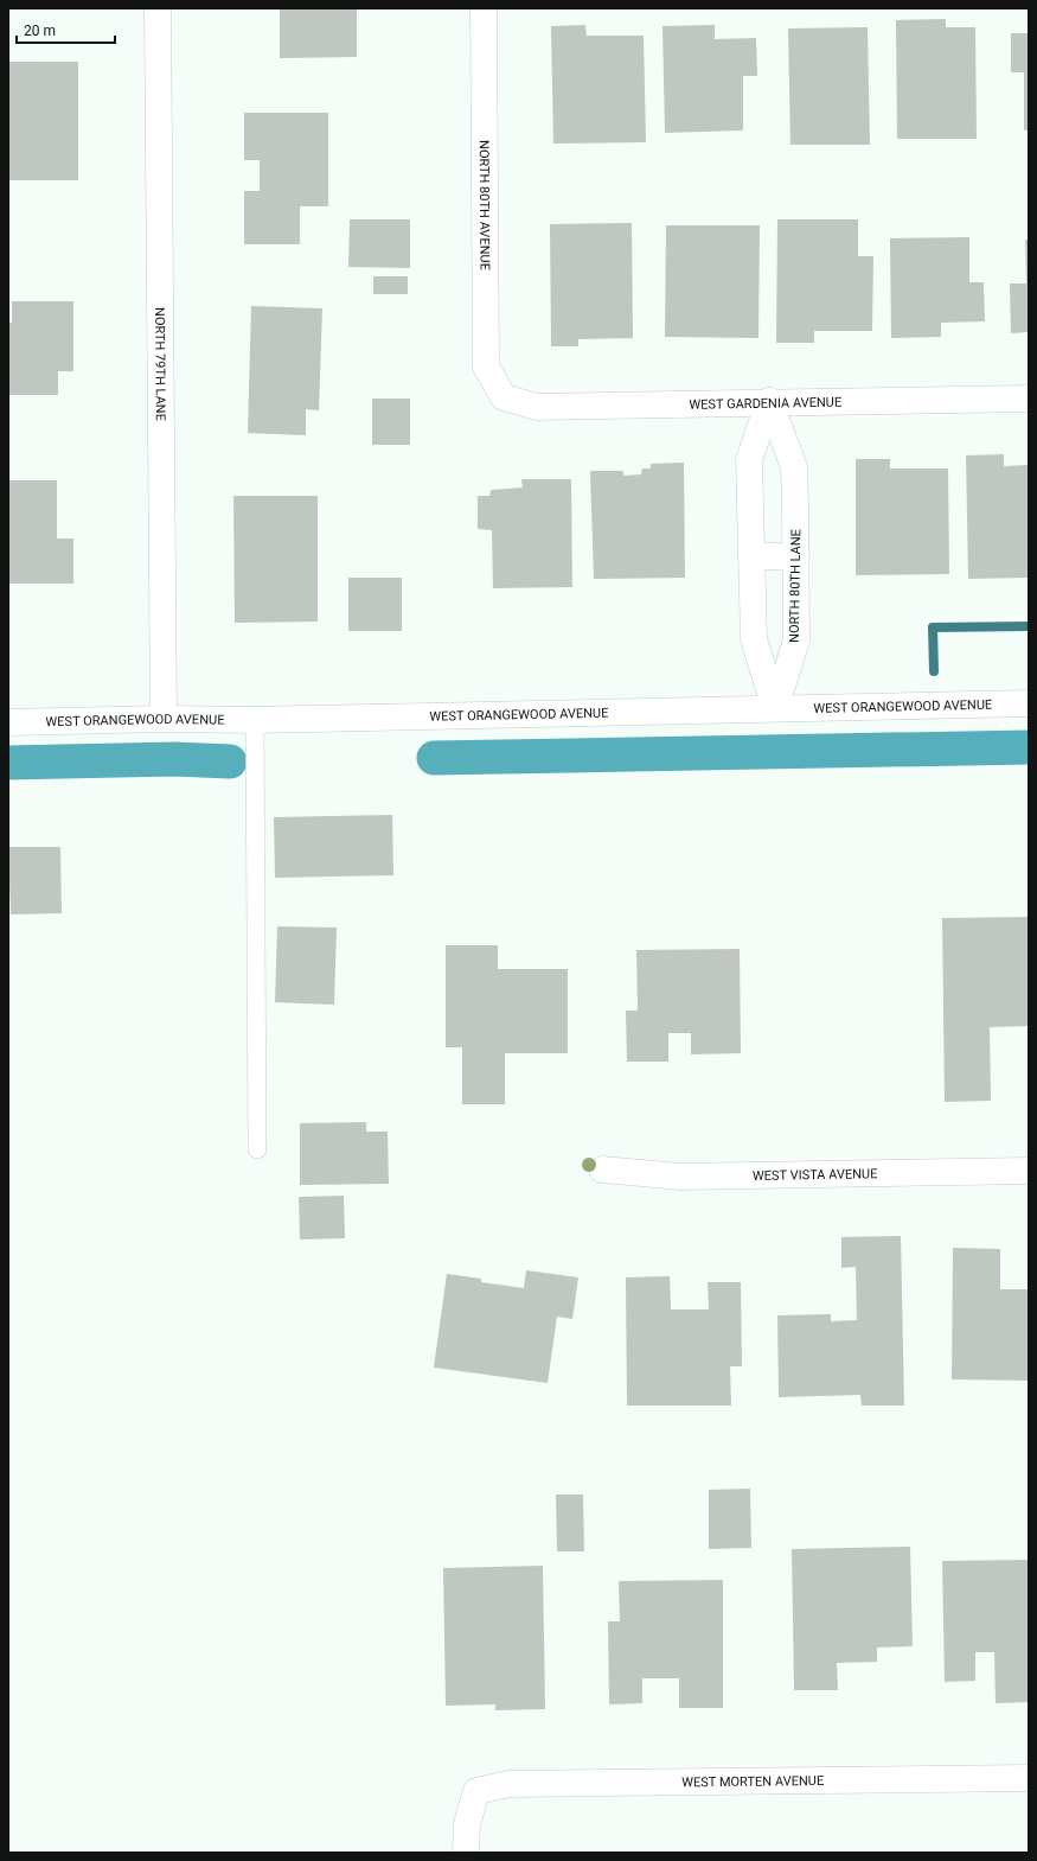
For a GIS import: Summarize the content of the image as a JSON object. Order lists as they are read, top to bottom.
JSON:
{
  "streets": {
    "street": [
      "NORTH 80TH AVENUE",
      "NORTH 79TH LANE",
      "WEST GARDENIA AVENUE",
      "NORTH 80TH LANE",
      "WEST ORANGEWOOD AVENUE",
      "WEST VISTA AVENUE",
      "WEST MORTEN AVENUE"
    ]
  },
  "crossings": [
    ["NORTH 80TH AVENUE", "WEST GARDENIA AVENUE"],
    ["NORTH 79TH LANE", "WEST ORANGEWOOD AVENUE"],
    ["WEST GARDENIA AVENUE", "NORTH 80TH LANE"],
    ["NORTH 80TH LANE", "WEST ORANGEWOOD AVENUE"]
  ],
  "scale_bar": "20 m"
}
